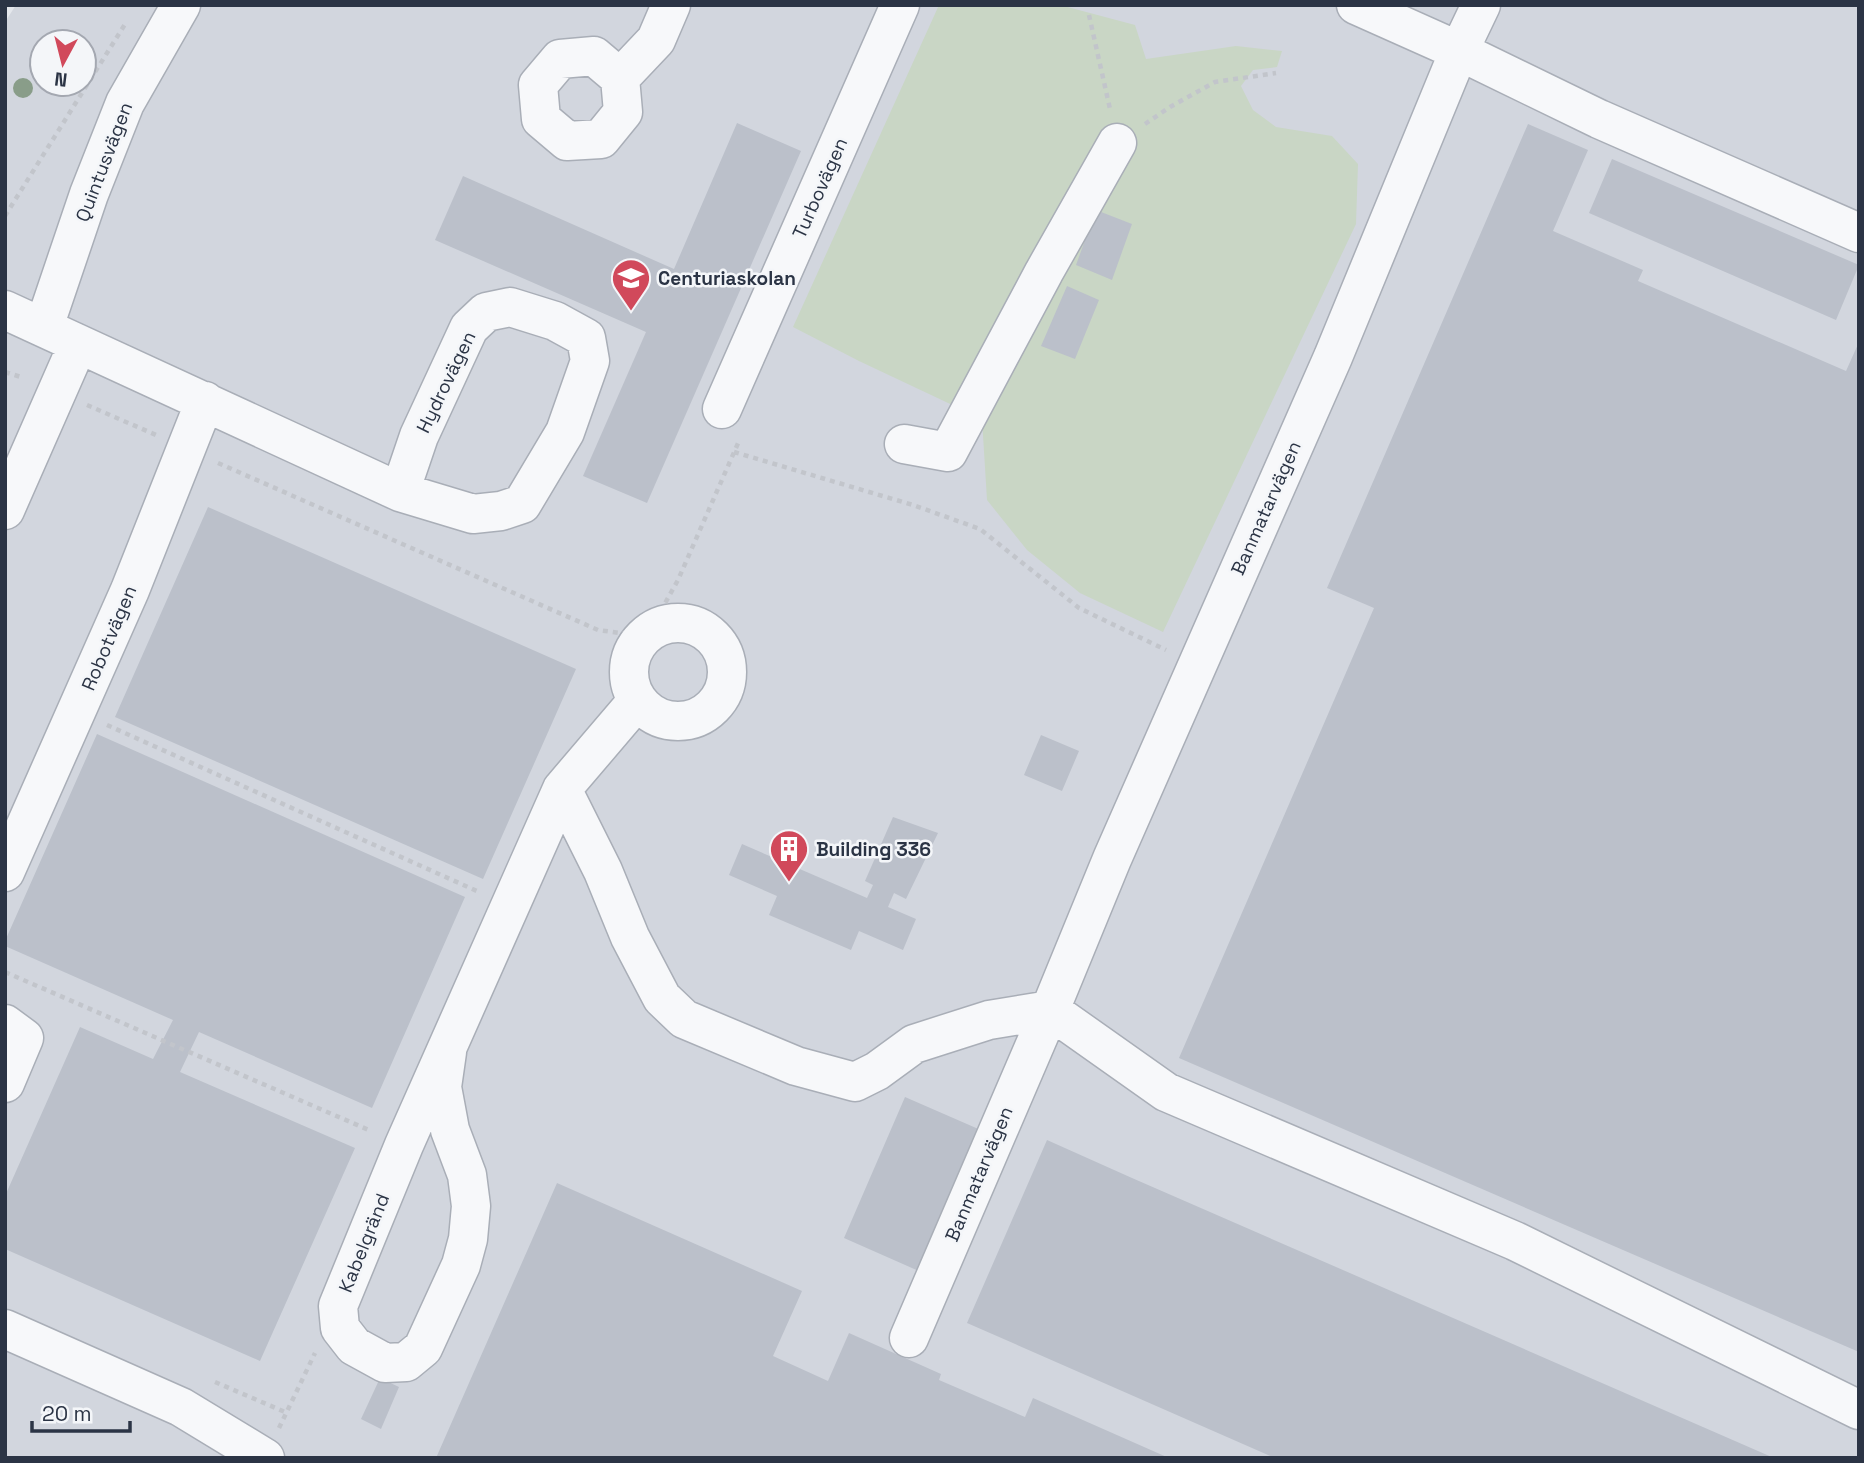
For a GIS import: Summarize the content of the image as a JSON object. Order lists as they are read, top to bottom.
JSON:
{
  "streets": {
    "street": [
      "Quintusvägen",
      "Turbovägen",
      "Hydrovägen",
      "Banmatarvägen",
      "Robotvägen",
      "Kabelgränd"
    ]
  },
  "crossings": [
    ["Quintusvägen", "Hydrovägen"],
    ["Hydrovägen", "Robotvägen"]
  ],
  "places": {
    "school or university": ["Centuriaskolan"],
    "building": ["Building 336"]
  },
  "scale_bar": "20 m",
  "north": "bottom"
}
